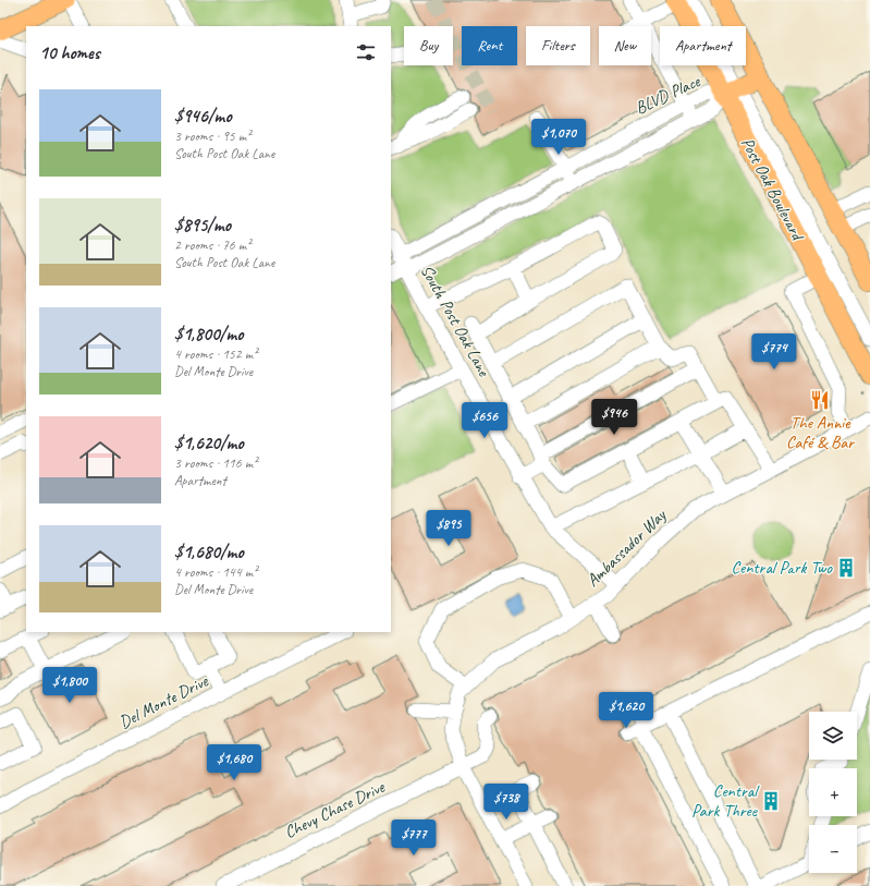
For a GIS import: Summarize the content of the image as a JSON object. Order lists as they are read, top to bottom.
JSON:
{
  "streets": {
    "main road": ["Post Oak Boulevard"],
    "street": [
      "BLVD Place",
      "South Post Oak Lane",
      "Ambassador Way",
      "Del Monte Drive",
      "Chevy Chase Drive"
    ]
  },
  "crossings": [
    ["BLVD Place", "Post Oak Boulevard"],
    ["BLVD Place", "South Post Oak Lane"],
    ["South Post Oak Lane", "Ambassador Way"],
    ["Ambassador Way", "Chevy Chase Drive"]
  ],
  "places": {
    "restaurant": ["The Annie Café & Bar"],
    "building": ["Central Park Two", "Central Park Three"]
  },
  "page": {
    "chip": [
      "Buy",
      "Rent",
      "Filters",
      "New",
      "Apartment"
    ],
    "heading": "10 homes",
    "list": [
      {
        "name": "$946/mo",
        "note": "3 rooms · 95 m² · South Post Oak Lane"
      },
      {
        "name": "$895/mo",
        "note": "2 rooms · 76 m² · South Post Oak Lane"
      },
      {
        "name": "$1,800/mo",
        "note": "4 rooms · 152 m² · Del Monte Drive"
      },
      {
        "name": "$1,620/mo",
        "note": "3 rooms · 116 m² · Apartment"
      },
      {
        "name": "$1,680/mo",
        "note": "4 rooms · 144 m² · Del Monte Drive"
      }
    ],
    "price": [
      "$1,070",
      "$774",
      "$946",
      "$656",
      "$895",
      "$1,800",
      "$1,620",
      "$1,680",
      "$738",
      "$777"
    ],
    "map_buttons": ["+", "−"]
  }
}
